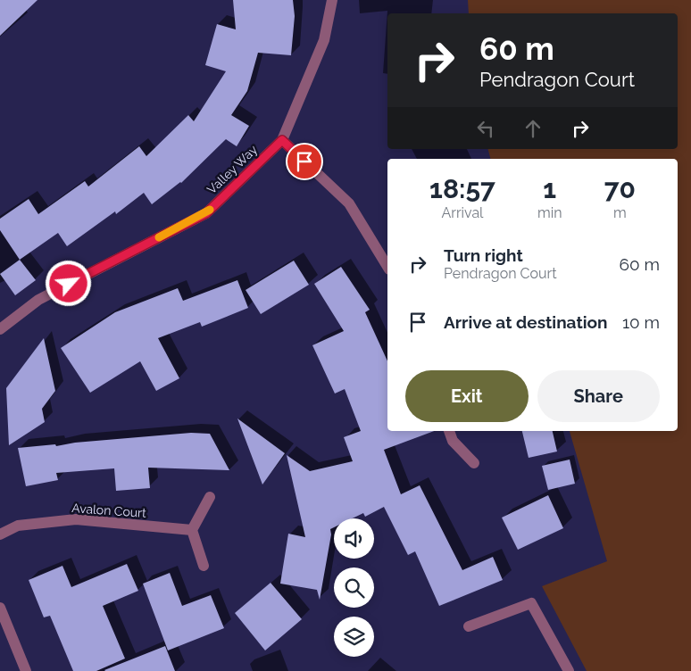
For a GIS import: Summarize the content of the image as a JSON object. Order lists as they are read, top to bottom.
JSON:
{
  "streets": {
    "street": ["Valley Way", "Avalon Court"]
  },
  "page": {
    "turn": ["60 m", "Pendragon Court"],
    "eta": [
      "18:57",
      "Arrival",
      "1",
      "min",
      "70",
      "m"
    ],
    "list": [
      {
        "name": "Turn right",
        "note": "Pendragon Court",
        "value": "60 m"
      },
      {
        "name": "Arrive at destination",
        "value": "10 m"
      }
    ],
    "buttons": ["Exit", "Share"]
  }
}
